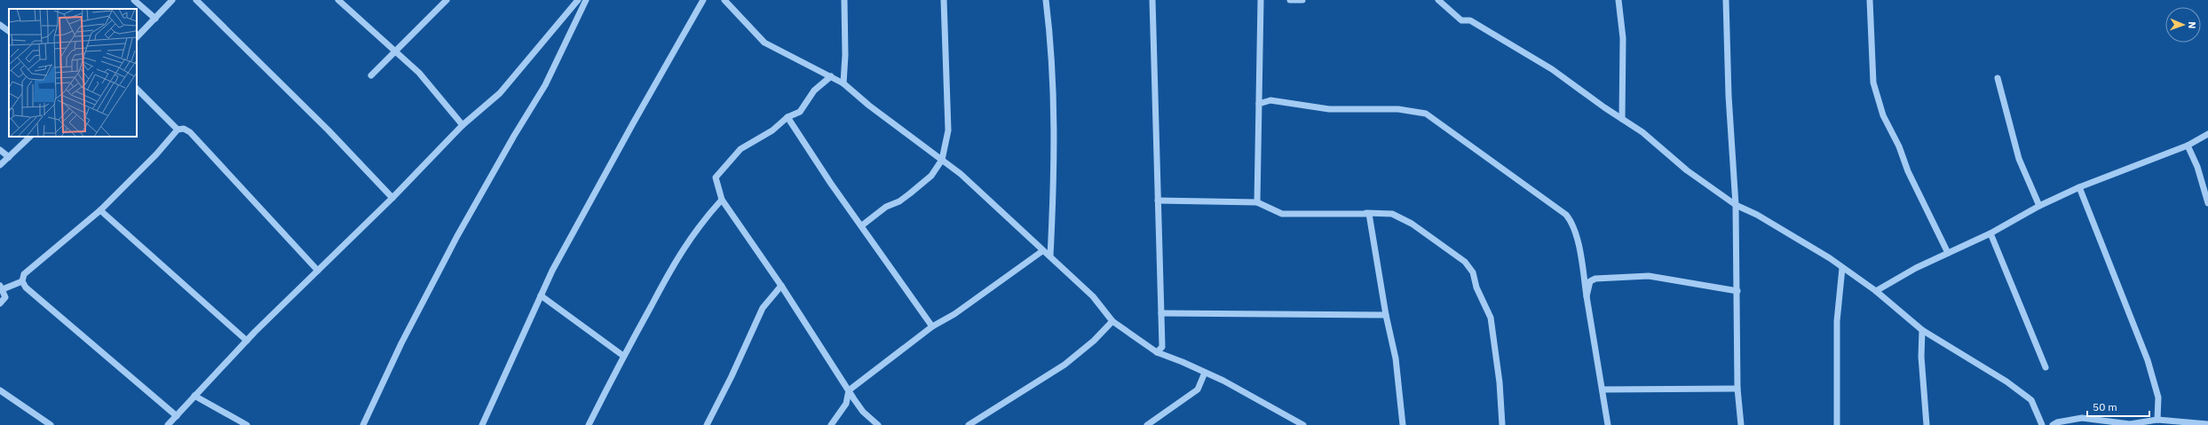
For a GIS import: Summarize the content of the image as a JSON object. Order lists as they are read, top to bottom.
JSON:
{
  "scale_bar": "50 m",
  "north": "right"
}
